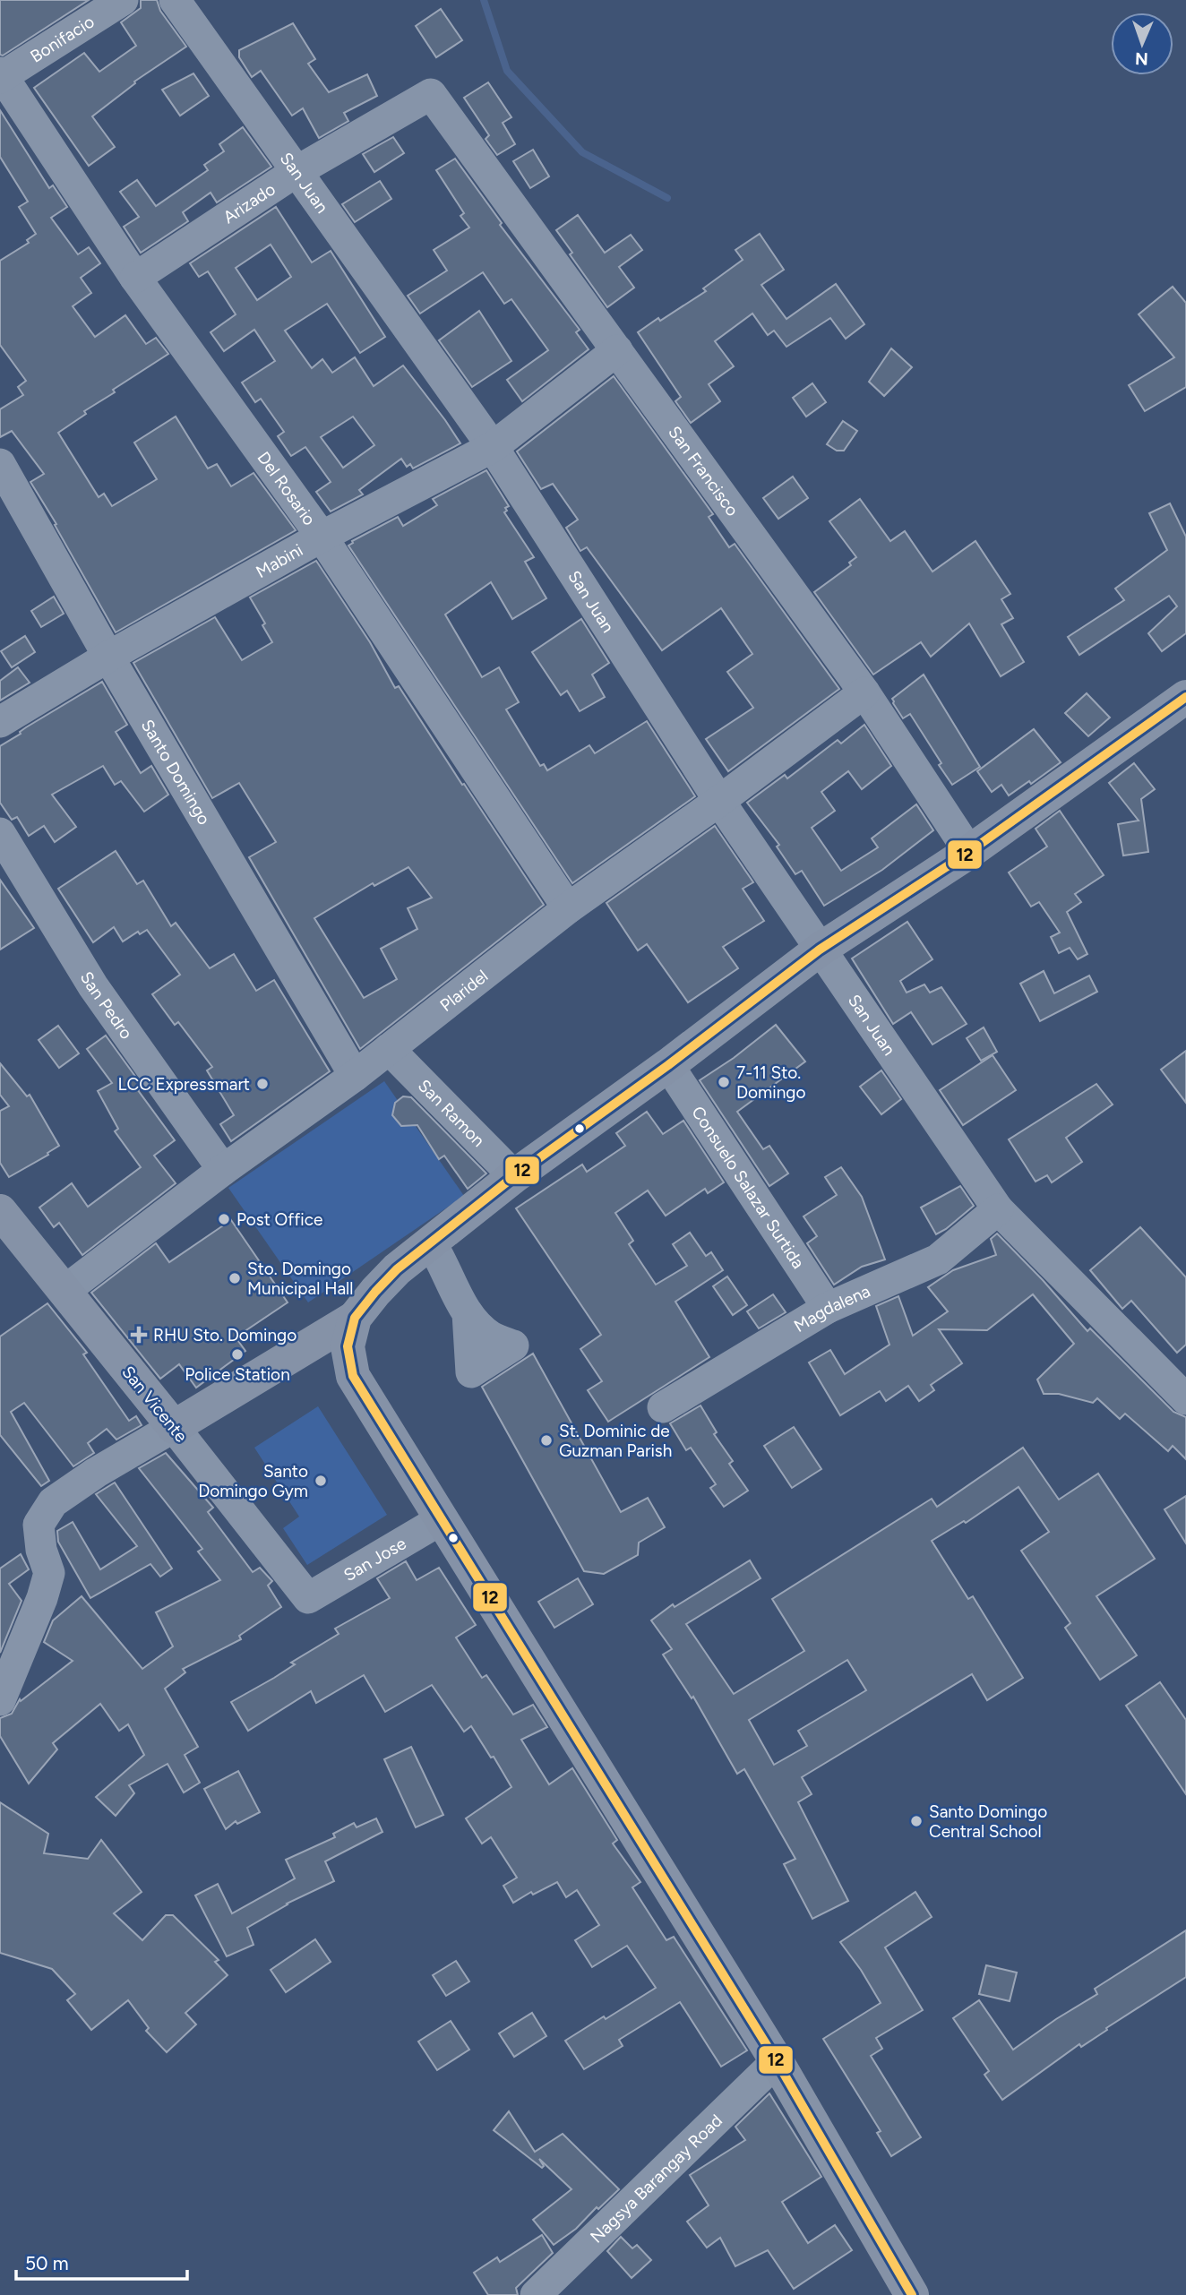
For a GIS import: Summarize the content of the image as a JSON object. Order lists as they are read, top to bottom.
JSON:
{
  "streets": {
    "main road": ["San Vicente"],
    "street": [
      "Bonifacio",
      "San Juan",
      "Arizado",
      "San Francisco",
      "Del Rosario",
      "Mabini",
      "Santo Domingo",
      "Plaridel",
      "San Pedro",
      "San Ramon",
      "Consuelo Salazar Surtida",
      "Magdalena",
      "San Jose",
      "Nagsya Barangay Road"
    ]
  },
  "crossings": [
    ["Bonifacio", "Del Rosario"],
    ["San Juan", "Arizado"],
    ["San Juan", "Mabini"],
    ["San Juan", "Plaridel"],
    ["San Juan", "Magdalena"],
    ["Arizado", "San Francisco"],
    ["Arizado", "Del Rosario"],
    ["San Francisco", "Mabini"],
    ["San Francisco", "Plaridel"],
    ["Del Rosario", "Mabini"],
    ["Del Rosario", "Plaridel"],
    ["Mabini", "Santo Domingo"],
    ["Santo Domingo", "Plaridel"],
    ["Plaridel", "San Pedro"],
    ["Plaridel", "San Ramon"],
    ["Plaridel", "San Vicente"],
    ["Consuelo Salazar Surtida", "Magdalena"],
    ["San Vicente", "San Jose"]
  ],
  "places": {
    "other": [
      "7-11 Sto. Domingo",
      "LCC Expressmart",
      "Post Office",
      "Sto. Domingo Municipal Hall",
      "Police Station",
      "St. Dominic de Guzman Parish",
      "Santo Domingo Gym",
      "Santo Domingo Central School"
    ],
    "health": ["RHU Sto. Domingo"]
  },
  "lines": ["transit line 12"],
  "scale_bar": "50 m",
  "north": "bottom"
}
